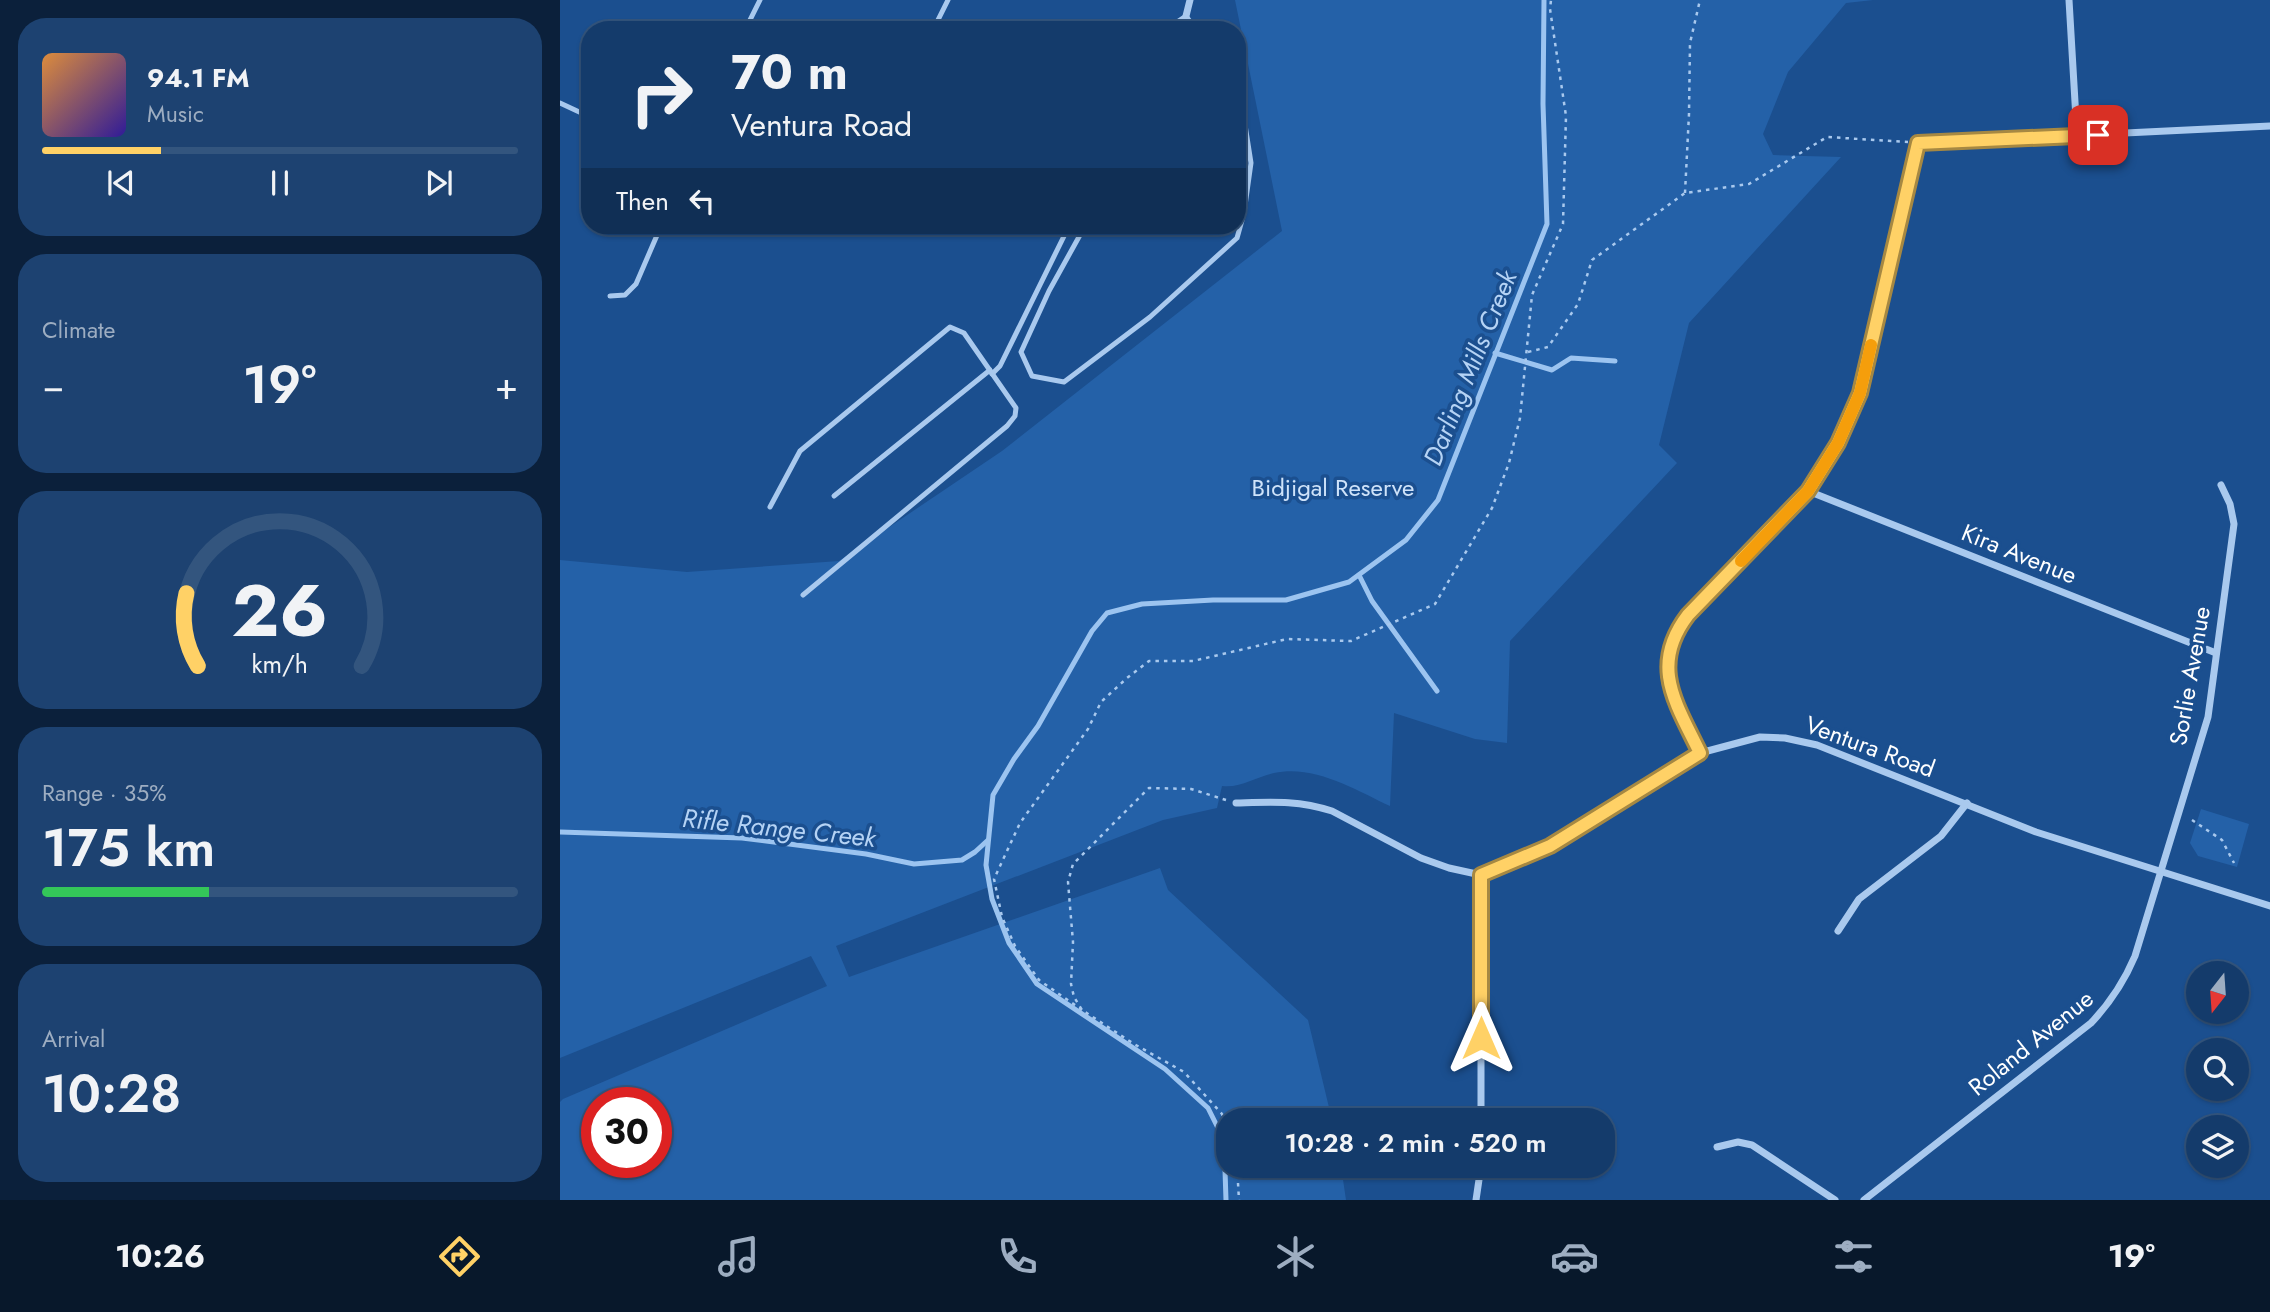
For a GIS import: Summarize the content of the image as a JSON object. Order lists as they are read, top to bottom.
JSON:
{
  "streets": {
    "street": [
      "Kira Avenue",
      "Sorlie Avenue",
      "Ventura Road",
      "Roland Avenue"
    ]
  },
  "crossings": [
    ["Kira Avenue", "Sorlie Avenue"],
    ["Sorlie Avenue", "Ventura Road"],
    ["Sorlie Avenue", "Roland Avenue"],
    ["Ventura Road", "Roland Avenue"]
  ],
  "water": ["Darling Mills Creek", "Rifle Range Creek"],
  "parks": ["Bidjigal Reserve"],
  "north": "bottom",
  "page": {
    "turn": ["70 m", "Ventura Road"],
    "song": ["94.1 FM", "Music"],
    "then": "Then",
    "tile": [
      "Climate",
      ["Range · 35%", "175 km"],
      ["Arrival", "10:28"]
    ],
    "heat": ["−", "19°", "+"],
    "limit": "30",
    "trip": "10:28 · 2 min · 520 m",
    "tabs": ["10:26", "19°"],
    "gauge": ["26", "km/h"]
  }
}
